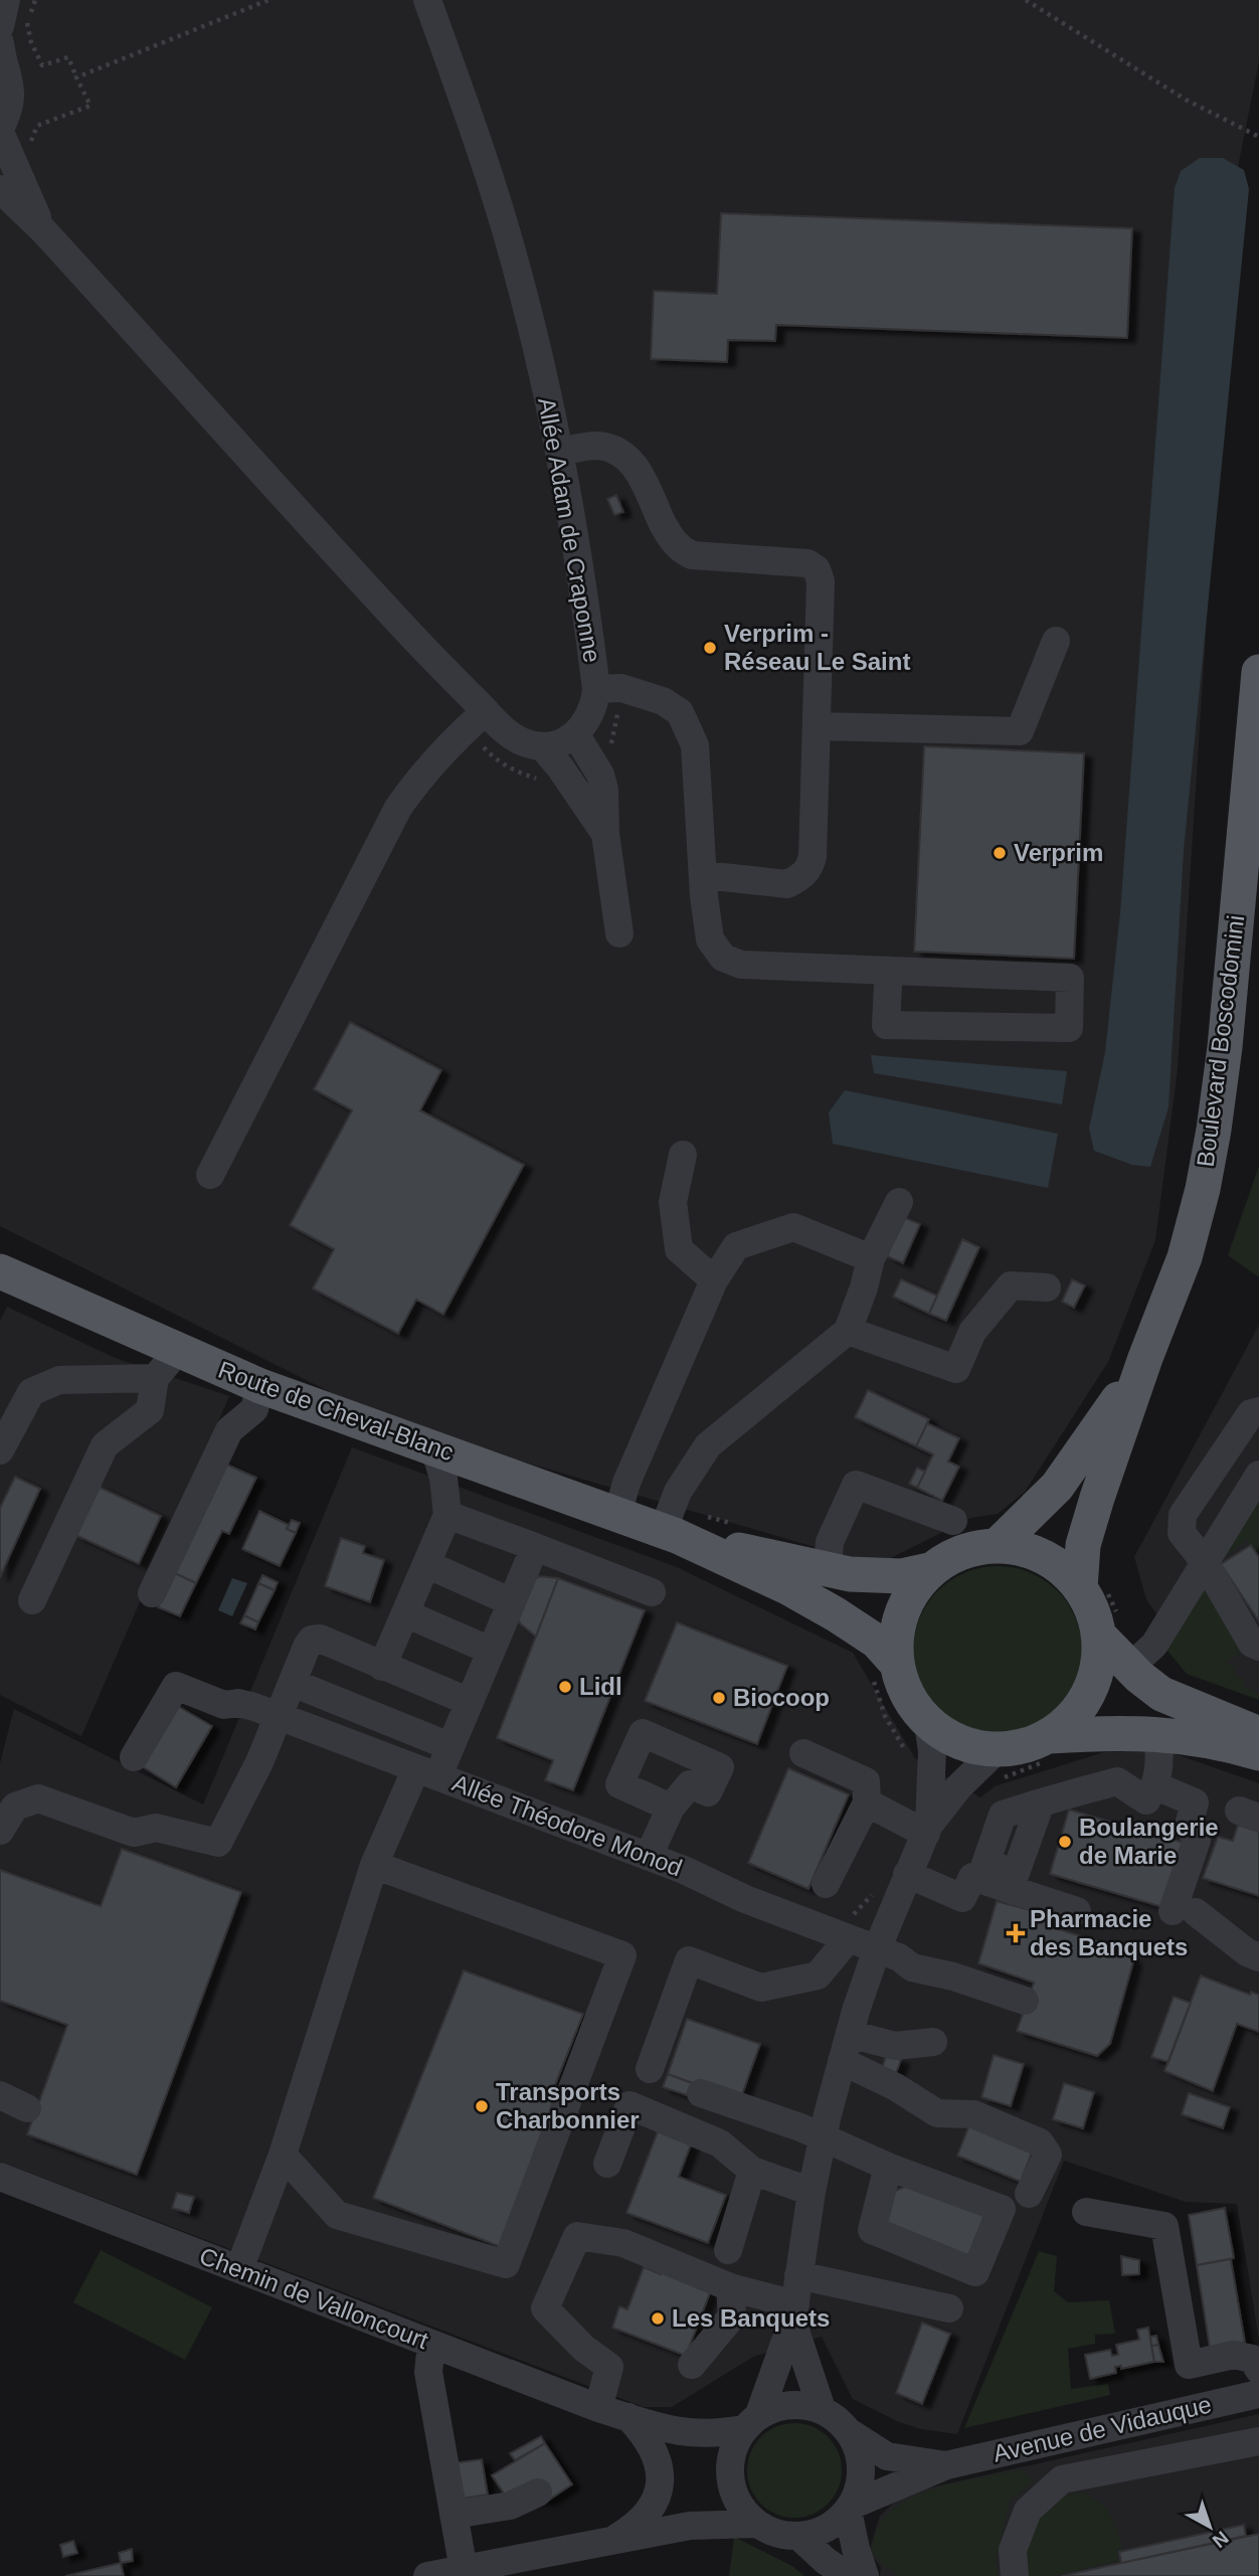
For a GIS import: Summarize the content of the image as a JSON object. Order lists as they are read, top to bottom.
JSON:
{
  "streets": {
    "main road": ["Boulevard Boscodomini", "Route de Cheval-Blanc"],
    "street": [
      "Allée Adam de Craponne",
      "Allée Théodore Monod",
      "Chemin de Valloncourt",
      "Avenue de Vidauque"
    ]
  },
  "crossings": [
    ["Chemin de Valloncourt", "Avenue de Vidauque"]
  ],
  "places": {
    "other": [
      "Verprim - Réseau Le Saint",
      "Verprim",
      "Lidl",
      "Biocoop",
      "Boulangerie de Marie",
      "Transports Charbonnier",
      "Les Banquets"
    ],
    "health": ["Pharmacie des Banquets"]
  },
  "north": "bottom right"
}
